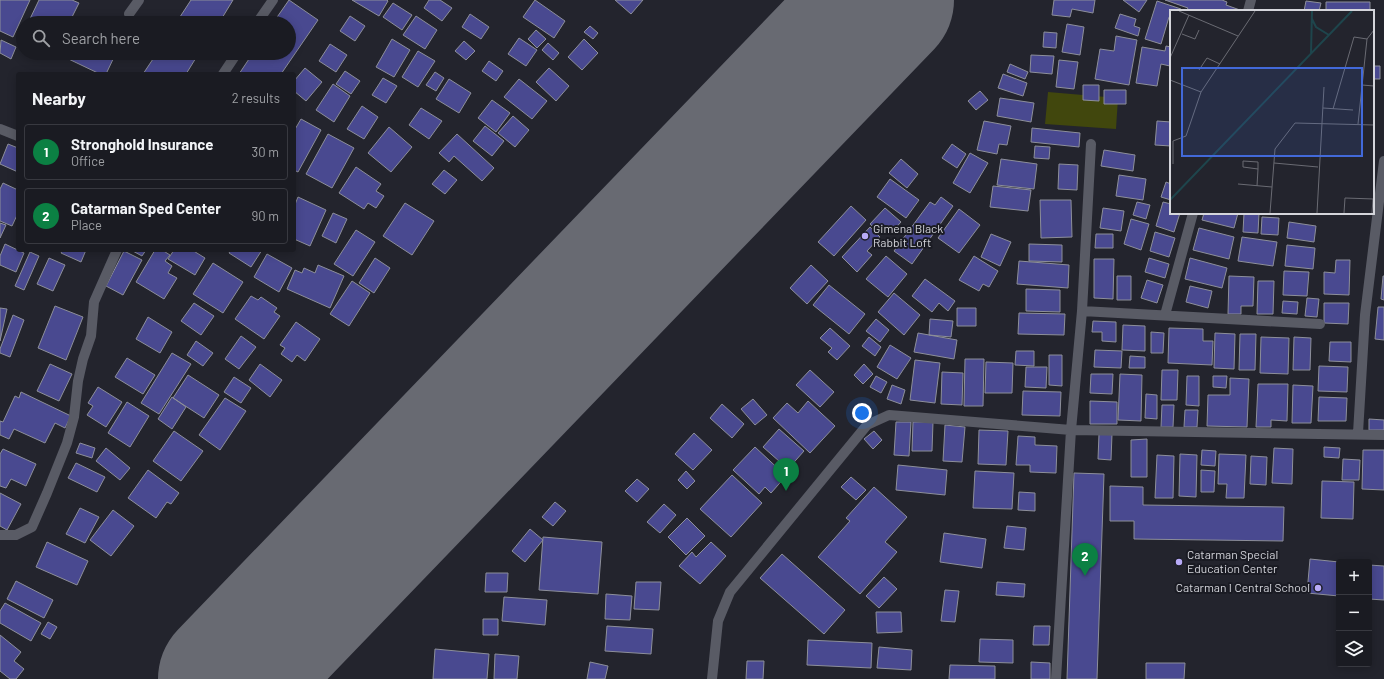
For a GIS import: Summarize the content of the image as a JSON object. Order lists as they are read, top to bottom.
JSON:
{
  "places": ["Gimena Black Rabbit Loft", "Catarman Special Education Center", "Catarman I Central School"],
  "page": {
    "search": "Search here",
    "heading": ["Nearby", "2 results"],
    "list": [
      {
        "mark": "1",
        "name": "Stronghold Insurance",
        "note": "Office",
        "value": "30 m"
      },
      {
        "mark": "2",
        "name": "Catarman Sped Center",
        "note": "Place",
        "value": "90 m"
      }
    ],
    "pins": ["1", "2"],
    "map_buttons": ["+", "−"]
  }
}
